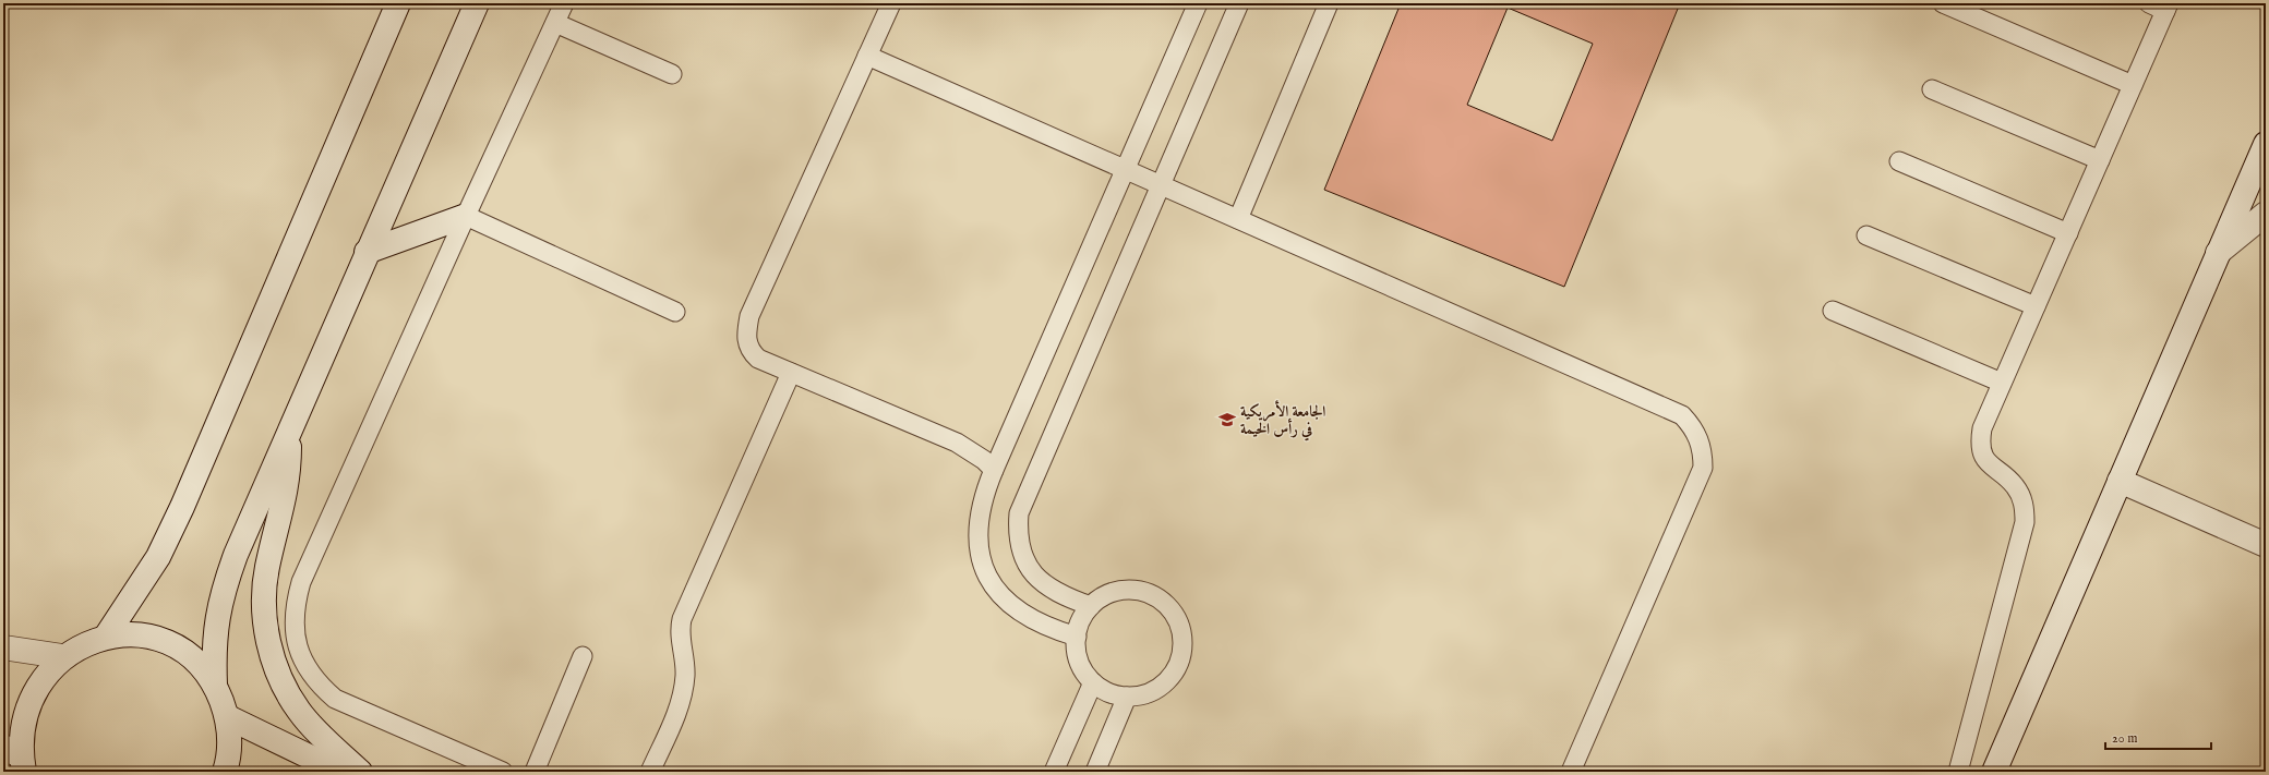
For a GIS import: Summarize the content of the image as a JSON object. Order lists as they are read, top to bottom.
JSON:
{
  "places": {
    "school or university": ["الجامعة الأمريكية في رأس الخيمة"]
  },
  "scale_bar": "20 m"
}
